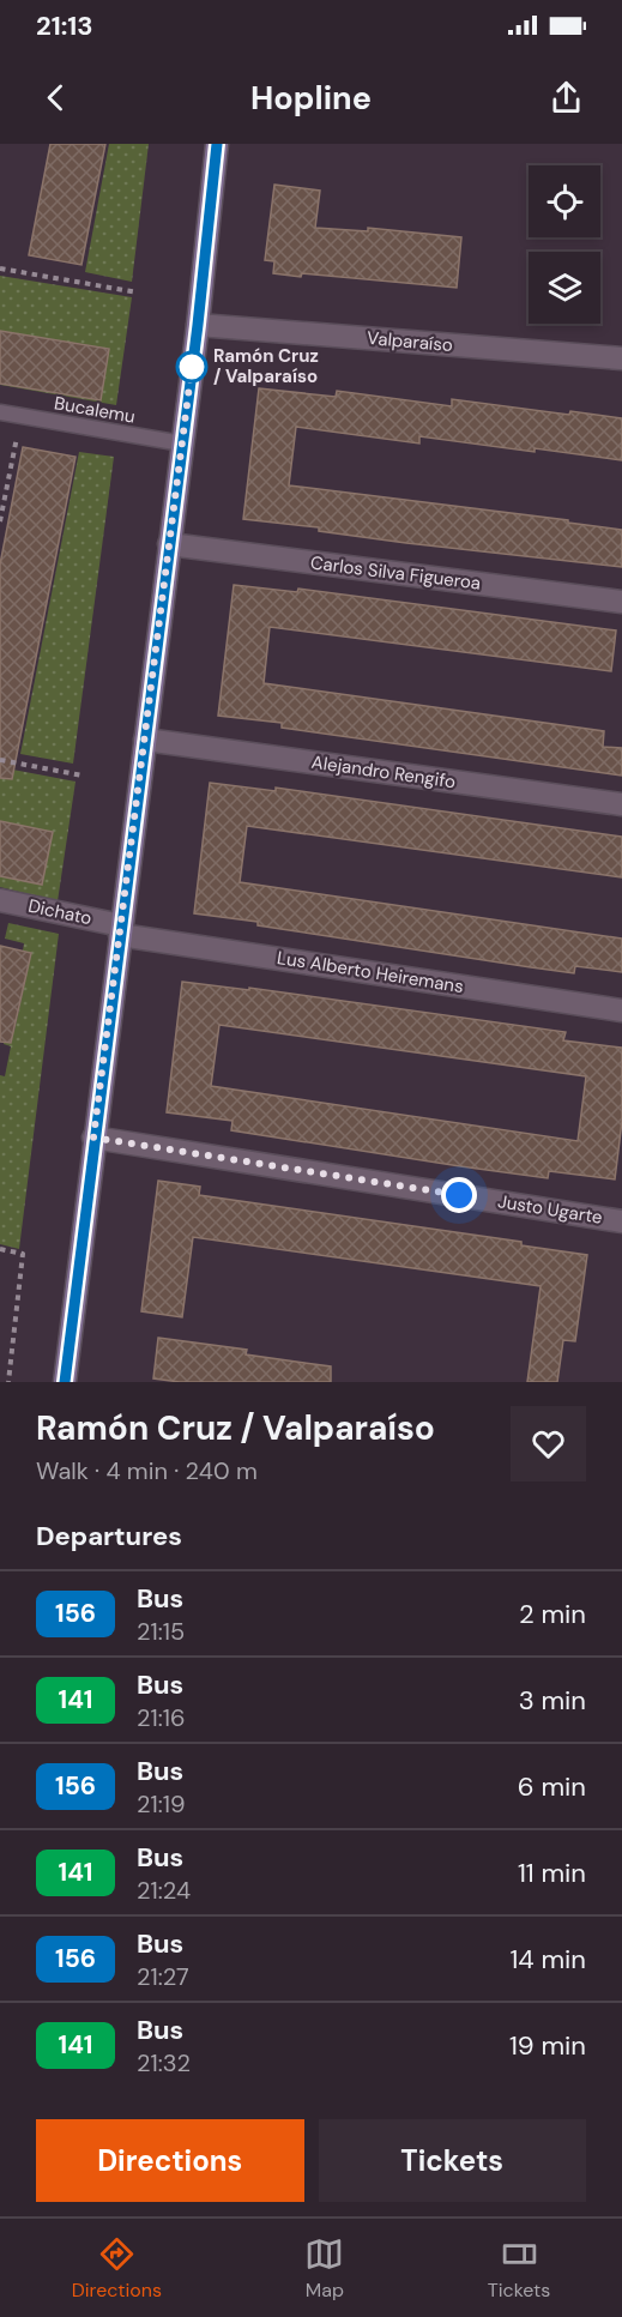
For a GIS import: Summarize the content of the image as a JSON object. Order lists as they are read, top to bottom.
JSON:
{
  "streets": {
    "street": [
      "Valparaíso",
      "Carlos Silva Figueroa",
      "Alejandro Rengifo",
      "Dichato",
      "Lus Alberto Heiremans",
      "Justo Ugarte"
    ],
    "lane": ["Bucalemu"]
  },
  "crossings": [
    ["Dichato", "Lus Alberto Heiremans"]
  ],
  "places": ["Ramón Cruz / Valparaíso"],
  "lines": ["bus line 156"],
  "page": {
    "status": "21:13",
    "header": "Hopline",
    "heading": [
      ["Ramón Cruz / Valparaíso", "Walk · 4 min · 240 m"],
      "Departures"
    ],
    "list": [
      {
        "mark": "156",
        "name": "Bus",
        "note": "21:15",
        "value": "2 min"
      },
      {
        "mark": "141",
        "name": "Bus",
        "note": "21:16",
        "value": "3 min"
      },
      {
        "mark": "156",
        "name": "Bus",
        "note": "21:19",
        "value": "6 min"
      },
      {
        "mark": "141",
        "name": "Bus",
        "note": "21:24",
        "value": "11 min"
      },
      {
        "mark": "156",
        "name": "Bus",
        "note": "21:27",
        "value": "14 min"
      },
      {
        "mark": "141",
        "name": "Bus",
        "note": "21:32",
        "value": "19 min"
      }
    ],
    "buttons": ["Directions", "Tickets"],
    "tabs": ["Directions", "Map", "Tickets"]
  }
}
